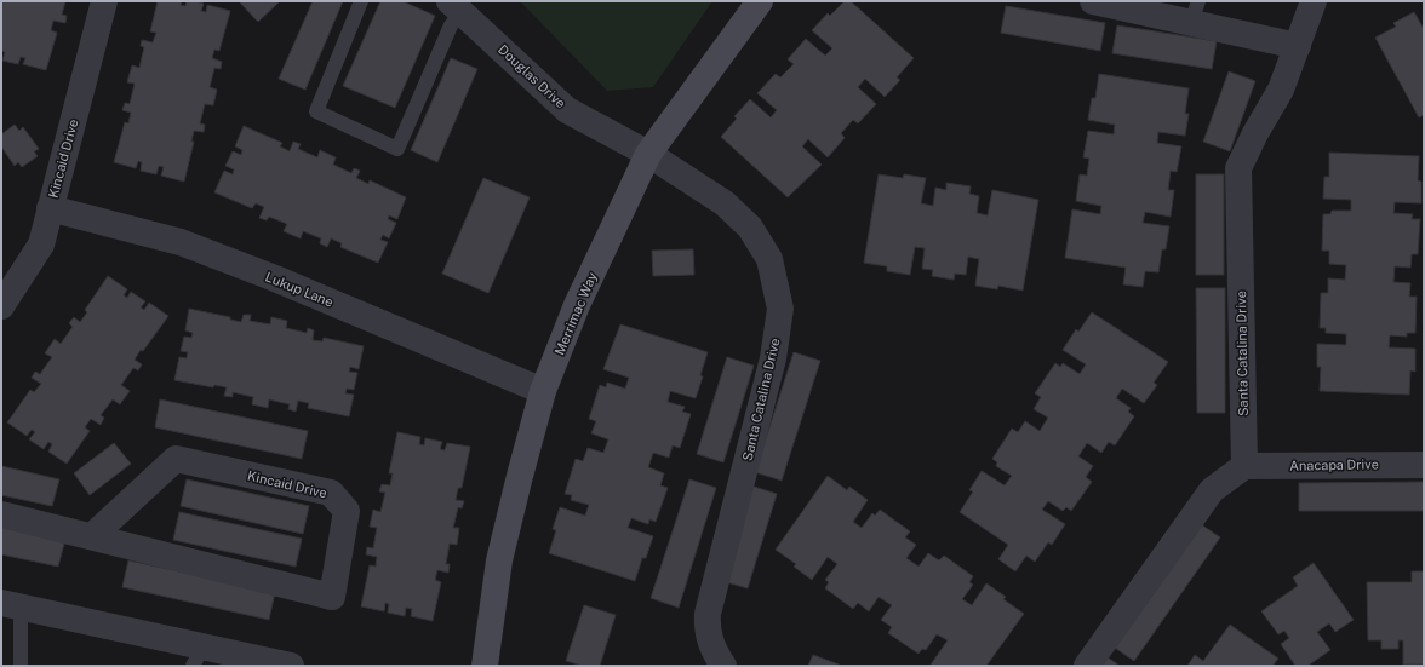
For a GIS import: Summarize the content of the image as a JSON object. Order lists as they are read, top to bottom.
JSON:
{
  "streets": {
    "street": [
      "Douglas Drive",
      "Kincaid Drive",
      "Lukup Lane",
      "Merrimac Way",
      "Santa Catalina Drive",
      "Anacapa Drive"
    ]
  },
  "crossings": [
    ["Douglas Drive", "Merrimac Way"],
    ["Douglas Drive", "Santa Catalina Drive"],
    ["Kincaid Drive", "Lukup Lane"],
    ["Lukup Lane", "Merrimac Way"],
    ["Merrimac Way", "Santa Catalina Drive"],
    ["Santa Catalina Drive", "Anacapa Drive"]
  ]
}
